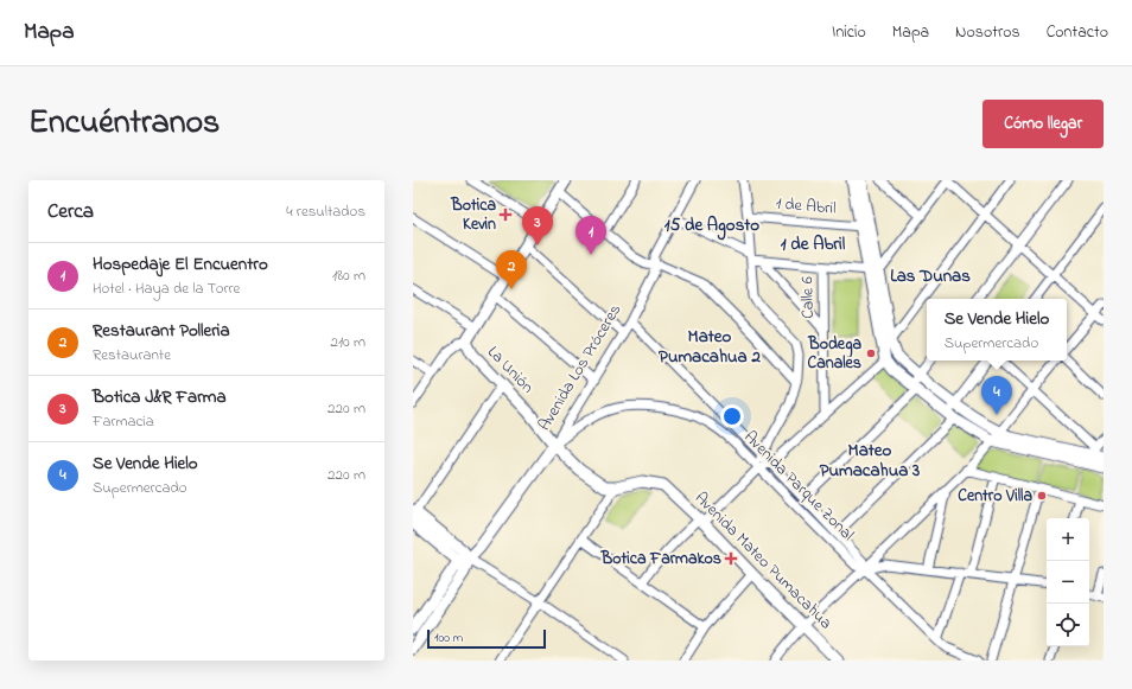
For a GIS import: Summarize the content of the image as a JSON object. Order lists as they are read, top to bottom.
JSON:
{
  "streets": {
    "street": [
      "1 de Abril",
      "Calle 6",
      "Avenida Los Próceres",
      "La Unión",
      "Avenida Parque Zonal",
      "Avenida Mateo Pumacahua"
    ]
  },
  "crossings": [
    ["Avenida Los Próceres", "La Unión"],
    ["Avenida Los Próceres", "Avenida Parque Zonal"],
    ["La Unión", "Avenida Parque Zonal"],
    ["La Unión", "Avenida Mateo Pumacahua"]
  ],
  "districts": [
    "15 de Agosto",
    "1 de Abril",
    "Las Dunas",
    "Mateo Pumacahua 2",
    "Mateo Pumacahua 3"
  ],
  "places": {
    "health": ["Botica Kevin", "Botica Farmakos"],
    "other": ["Bodega Canales", "Centro Villa"]
  },
  "scale_bar": "100 m",
  "page": {
    "header": "Mapa",
    "nav": [
      "Inicio",
      "Mapa",
      "Nosotros",
      "Contacto"
    ],
    "title": "Encuéntranos",
    "buttons": "Cómo llegar",
    "heading": ["Cerca", "4 resultados"],
    "pins": [
      "3",
      "1",
      "2",
      "4"
    ],
    "list": [
      {
        "mark": "1",
        "name": "Hospedaje El Encuentro",
        "note": "Hotel · Haya de la Torre",
        "value": "180 m"
      },
      {
        "mark": "2",
        "name": "Restaurant Polleria",
        "note": "Restaurante",
        "value": "210 m"
      },
      {
        "mark": "3",
        "name": "Botica J&R Farma",
        "note": "Farmacia",
        "value": "220 m"
      },
      {
        "mark": "4",
        "name": "Se Vende Hielo",
        "note": "Supermercado",
        "value": "220 m"
      }
    ],
    "popup": ["Se Vende Hielo", "Supermercado"],
    "map_buttons": ["+", "−"],
    "scale": "100 m"
  }
}
